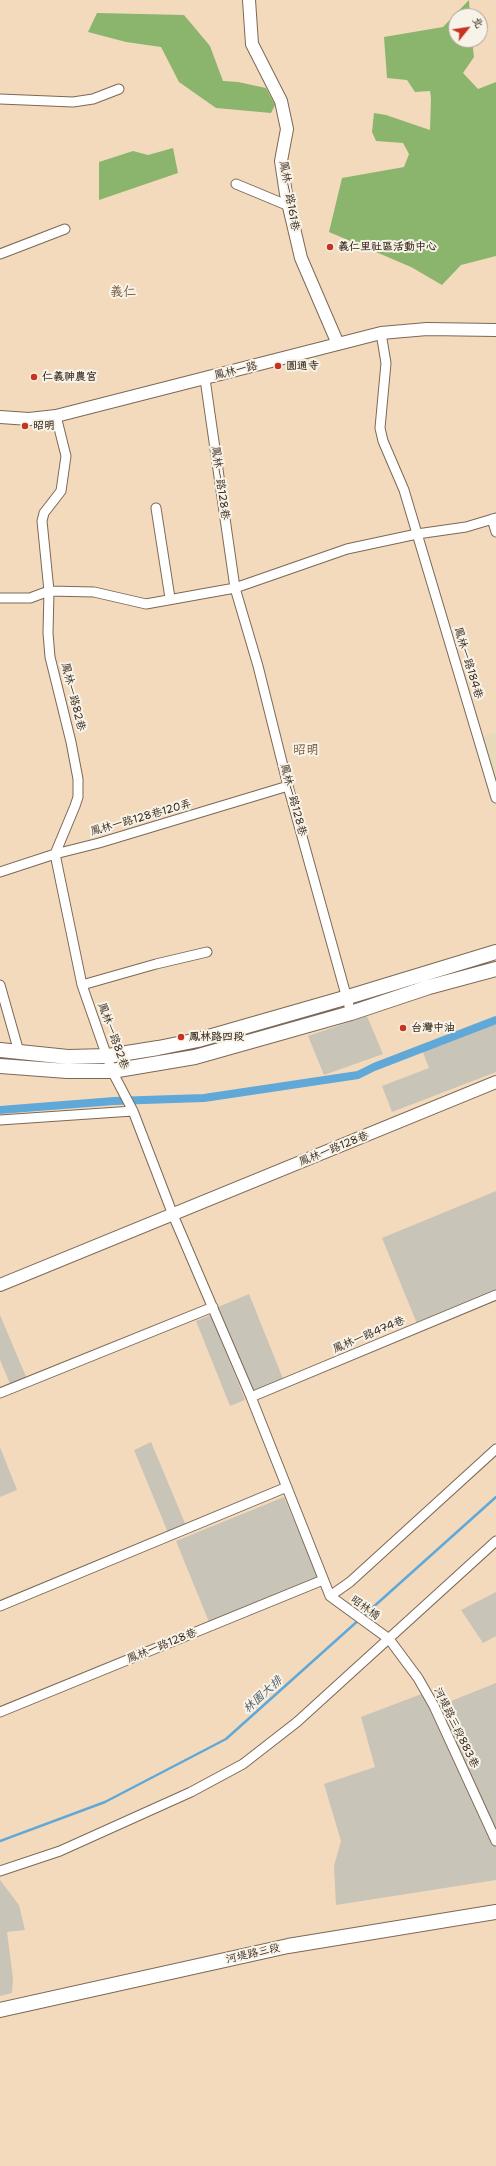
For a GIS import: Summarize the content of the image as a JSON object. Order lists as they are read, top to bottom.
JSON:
{
  "streets": {
    "main road": ["河堤路三段"],
    "street": [
      "鳳林一路161巷",
      "鳳林一路",
      "鳳林一路128巷",
      "鳳林一路184巷",
      "鳳林一路82巷",
      "鳳林一路128巷120弄",
      "鳳林一路474巷",
      "昭林橋",
      "河堤路三段883巷"
    ]
  },
  "crossings": [
    ["鳳林一路161巷", "鳳林一路"],
    ["鳳林一路", "鳳林一路128巷"],
    ["鳳林一路", "鳳林一路184巷"],
    ["鳳林一路", "鳳林一路82巷"],
    ["鳳林一路128巷", "鳳林一路128巷120弄"],
    ["鳳林一路82巷", "鳳林一路128巷120弄"],
    ["昭林橋", "河堤路三段883巷"]
  ],
  "districts": ["義仁", "昭明"],
  "water": ["林園大排"],
  "places": [
    "義仁里社區活動中心",
    "圓通寺",
    "仁義神農宮",
    "昭明",
    "台灣中油",
    "鳳林路四段"
  ],
  "north": "top right"
}
